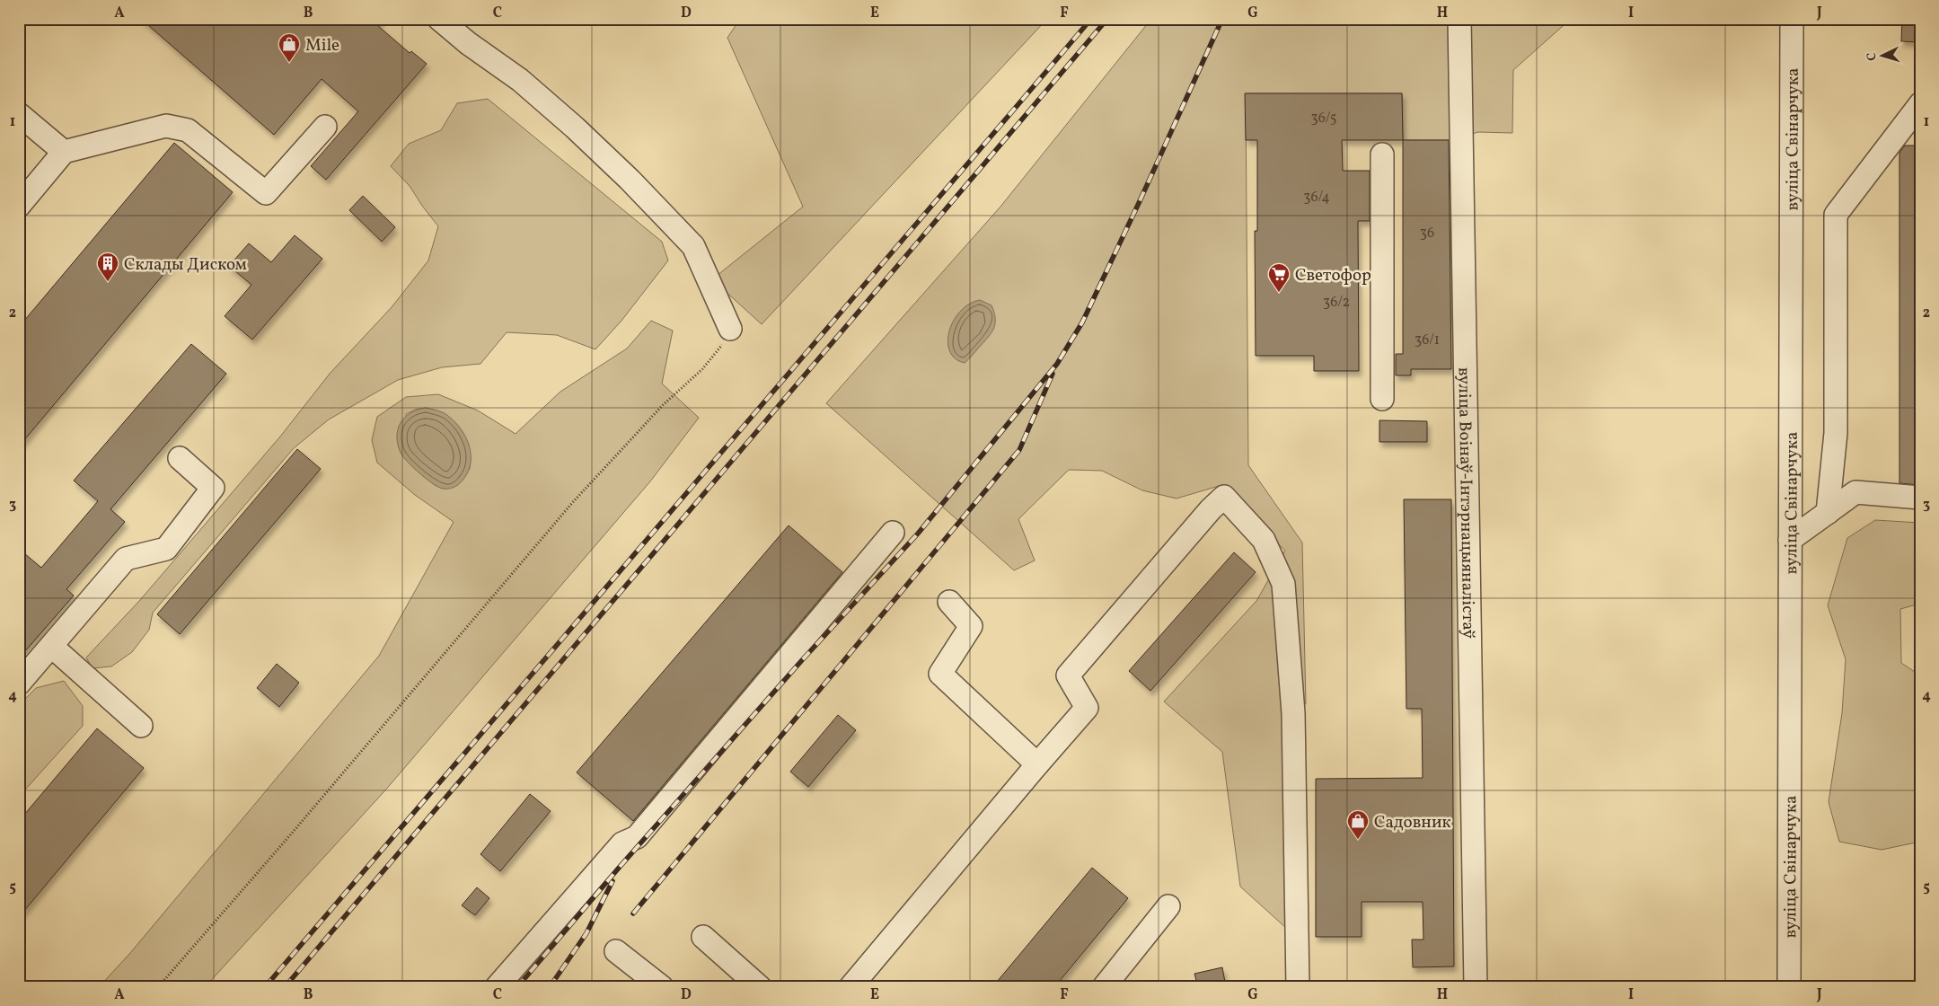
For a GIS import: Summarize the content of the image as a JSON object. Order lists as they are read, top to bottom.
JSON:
{
  "streets": {
    "street": ["вуліца Свінарчука", "вуліца Воінаў-Інтэрнацыяналістаў"]
  },
  "places": {
    "shop": ["Mile", "Садовник"],
    "building": ["Склады Диском"],
    "supermarket": ["Светофор"]
  },
  "house_numbers": [
    "36/5",
    "36/4",
    "36",
    "36/2",
    "36/1"
  ],
  "north": "left",
  "grid": {
    "columns": [
      "A",
      "B",
      "C",
      "D",
      "E",
      "F",
      "G",
      "H",
      "I",
      "J"
    ],
    "rows": [
      "1",
      "2",
      "3",
      "4",
      "5"
    ]
  }
}
